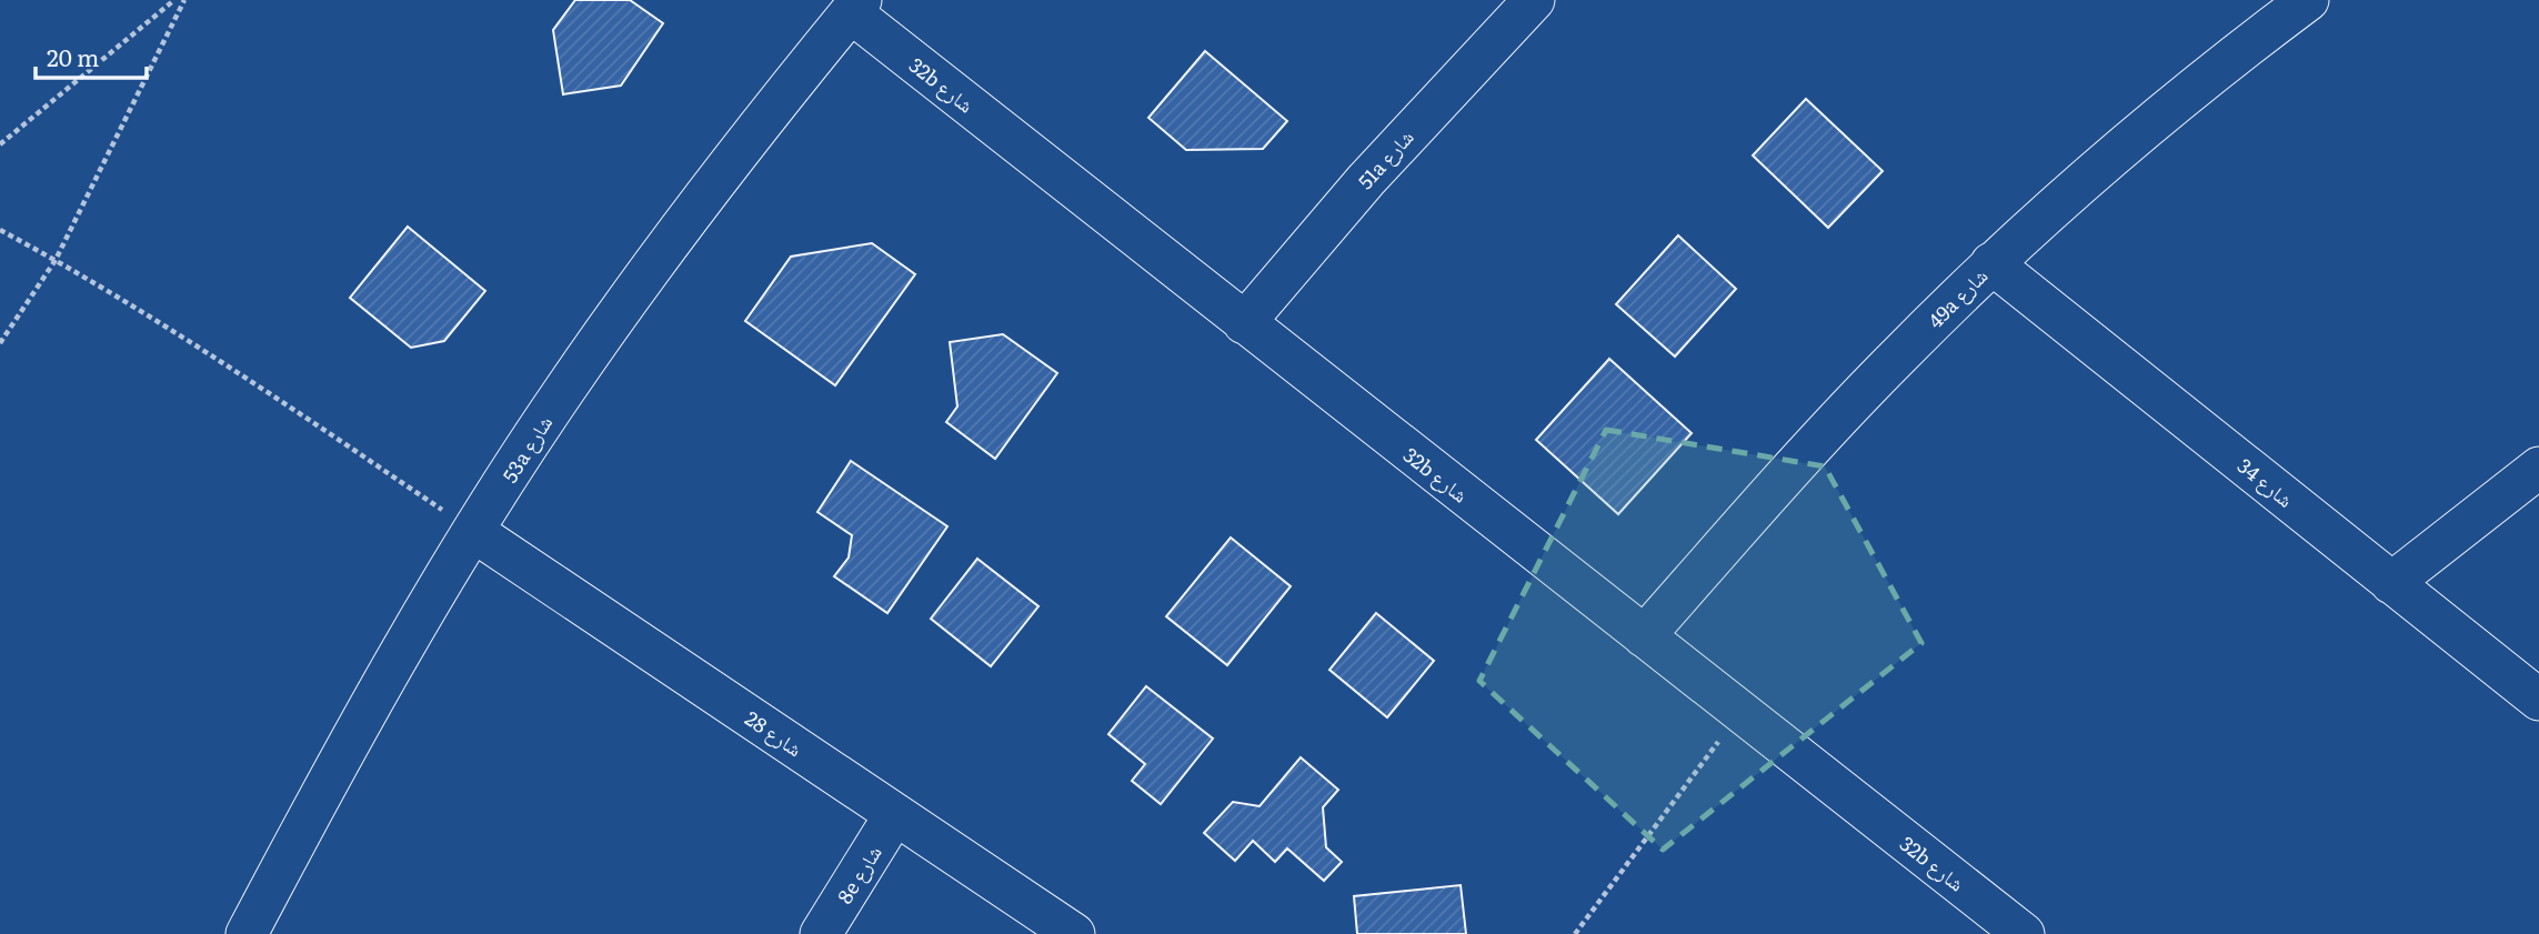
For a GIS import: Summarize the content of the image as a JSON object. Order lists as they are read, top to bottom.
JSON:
{
  "streets": {
    "street": [
      "32b شارع",
      "51a شارع",
      "49a شارع",
      "53a شارع",
      "شارع 34",
      "شارع 28",
      "8e شارع"
    ]
  },
  "crossings": [
    ["32b شارع", "51a شارع"],
    ["32b شارع", "49a شارع"],
    ["32b شارع", "53a شارع"],
    ["49a شارع", "شارع 34"],
    ["53a شارع", "شارع 28"],
    ["شارع 28", "8e شارع"]
  ],
  "scale_bar": "20 m"
}
